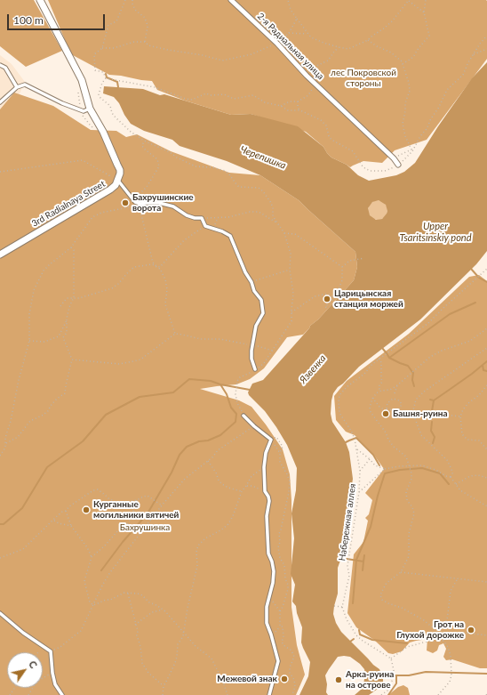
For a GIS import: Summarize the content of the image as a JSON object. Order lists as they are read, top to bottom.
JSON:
{
  "streets": {
    "street": ["2-я Радиальная улица", "3rd Radialnaya Street"],
    "path": ["Набережная аллея"]
  },
  "water": ["Черепишка", "Upper Tsaritsinskiy pond", "Язвенка"],
  "parks": ["лес Покровской стороны", "Бахрушинка"],
  "places": [
    "Бахрушинские ворота",
    "Царицынская станция моржей",
    "Башня-руина",
    "Курганные могильники вятичей",
    "Грот на Глухой дорожке",
    "Межевой знак",
    "Арка-руина на острове"
  ],
  "scale_bar": "100 m",
  "north": "top right"
}
